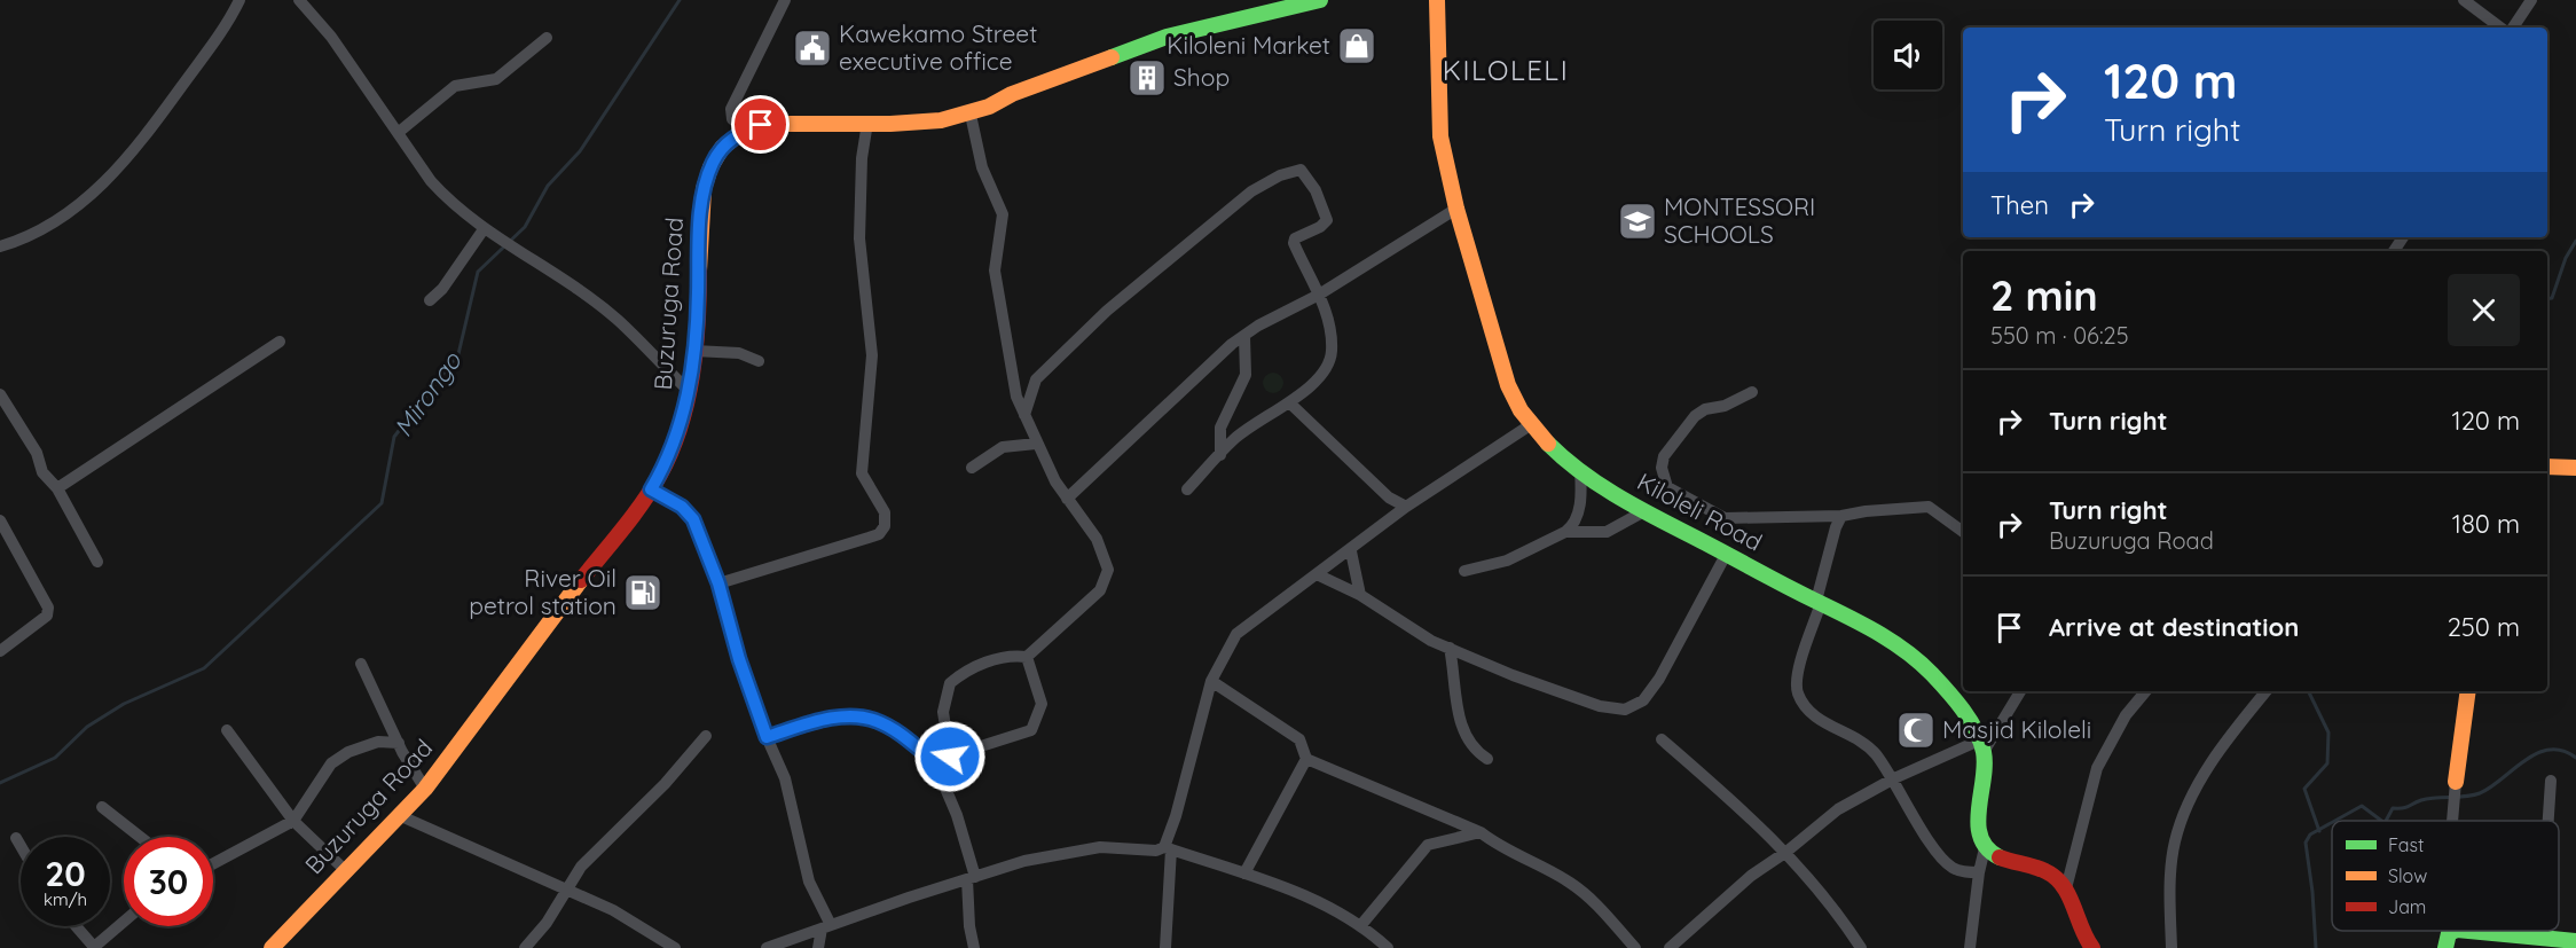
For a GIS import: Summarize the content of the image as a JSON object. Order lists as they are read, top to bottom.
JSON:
{
  "streets": {
    "main road": ["Buzuruga Road", "Kiloleli Road"]
  },
  "districts": ["KILOLELI"],
  "water": ["Mirongo"],
  "places": {
    "shop": ["Kiloleni Market"],
    "public building": ["Kawekamo Street executive office"],
    "building": ["Shop"],
    "school or university": ["MONTESSORI SCHOOLS"],
    "fuel station": ["River Oil petrol station"],
    "mosque": ["Masjid Kiloleli"]
  },
  "legend": ["Fast", "Slow", "Jam"],
  "page": {
    "turn": ["120 m", "Turn right"],
    "then": "Then",
    "heading": ["2 min", "550 m · 06:25"],
    "list": [
      {
        "name": "Turn right",
        "value": "120 m"
      },
      {
        "name": "Turn right",
        "note": "Buzuruga Road",
        "value": "180 m"
      },
      {
        "name": "Arrive at destination",
        "value": "250 m"
      }
    ],
    "speed": "20 km/h",
    "limit": "30"
  }
}
